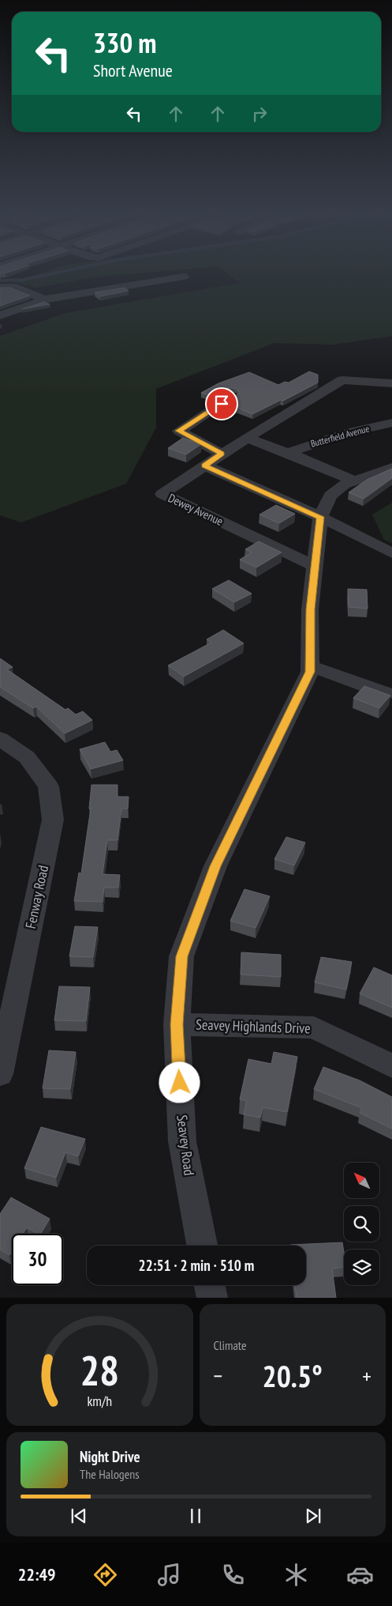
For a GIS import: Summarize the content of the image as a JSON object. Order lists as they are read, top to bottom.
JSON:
{
  "streets": {
    "street": [
      "Butterfield Avenue",
      "Dewey Avenue",
      "Fenway Road",
      "Seavey Highlands Drive",
      "Seavey Road"
    ]
  },
  "crossings": [
    ["Dewey Avenue", "Seavey Road"],
    ["Seavey Highlands Drive", "Seavey Road"]
  ],
  "north": "top left",
  "page": {
    "turn": ["330 m", "Short Avenue"],
    "limit": "30",
    "trip": "22:51 · 2 min · 510 m",
    "tile": "Climate",
    "heat": ["−", "20.5°", "+"],
    "song": ["Night Drive", "The Halogens"],
    "tabs": "22:49",
    "gauge": ["28", "km/h"]
  }
}
